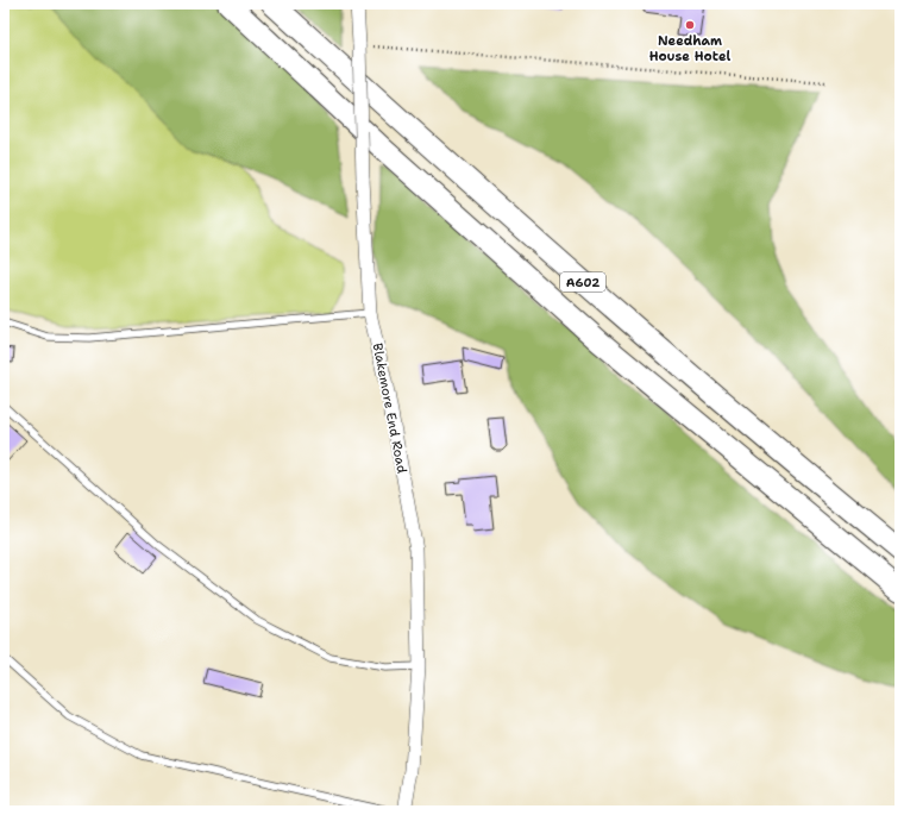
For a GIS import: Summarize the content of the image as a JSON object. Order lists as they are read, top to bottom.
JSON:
{
  "streets": {
    "main road": ["A602"],
    "street": ["Blakemore End Road"]
  },
  "places": ["Needham House Hotel"]
}
